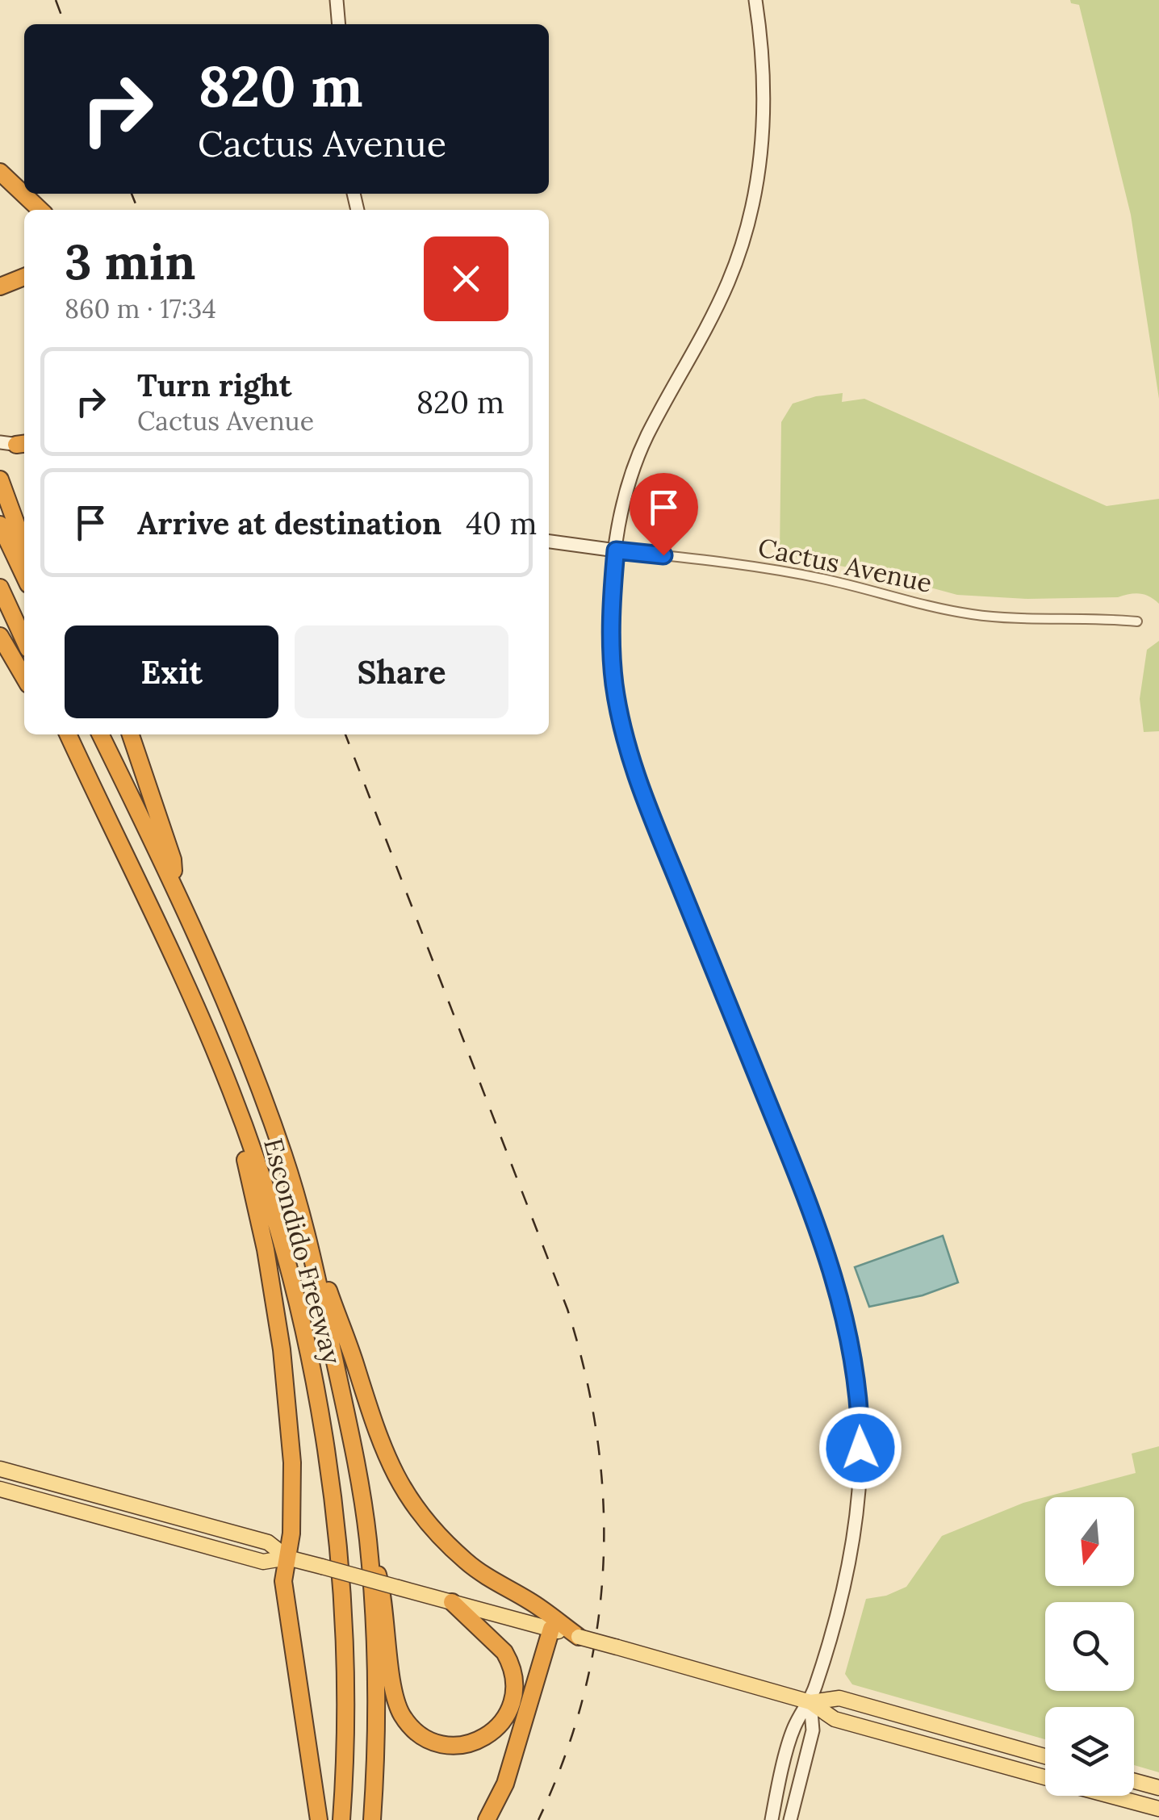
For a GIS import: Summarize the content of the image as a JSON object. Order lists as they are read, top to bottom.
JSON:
{
  "streets": {
    "highway": ["Escondido Freeway"],
    "main road": ["Cactus Avenue"]
  },
  "north": "bottom",
  "page": {
    "turn": ["820 m", "Cactus Avenue"],
    "heading": ["3 min", "860 m · 17:34"],
    "list": [
      {
        "name": "Turn right",
        "note": "Cactus Avenue",
        "value": "820 m"
      },
      {
        "name": "Arrive at destination",
        "value": "40 m"
      }
    ],
    "buttons": ["Exit", "Share"]
  }
}
